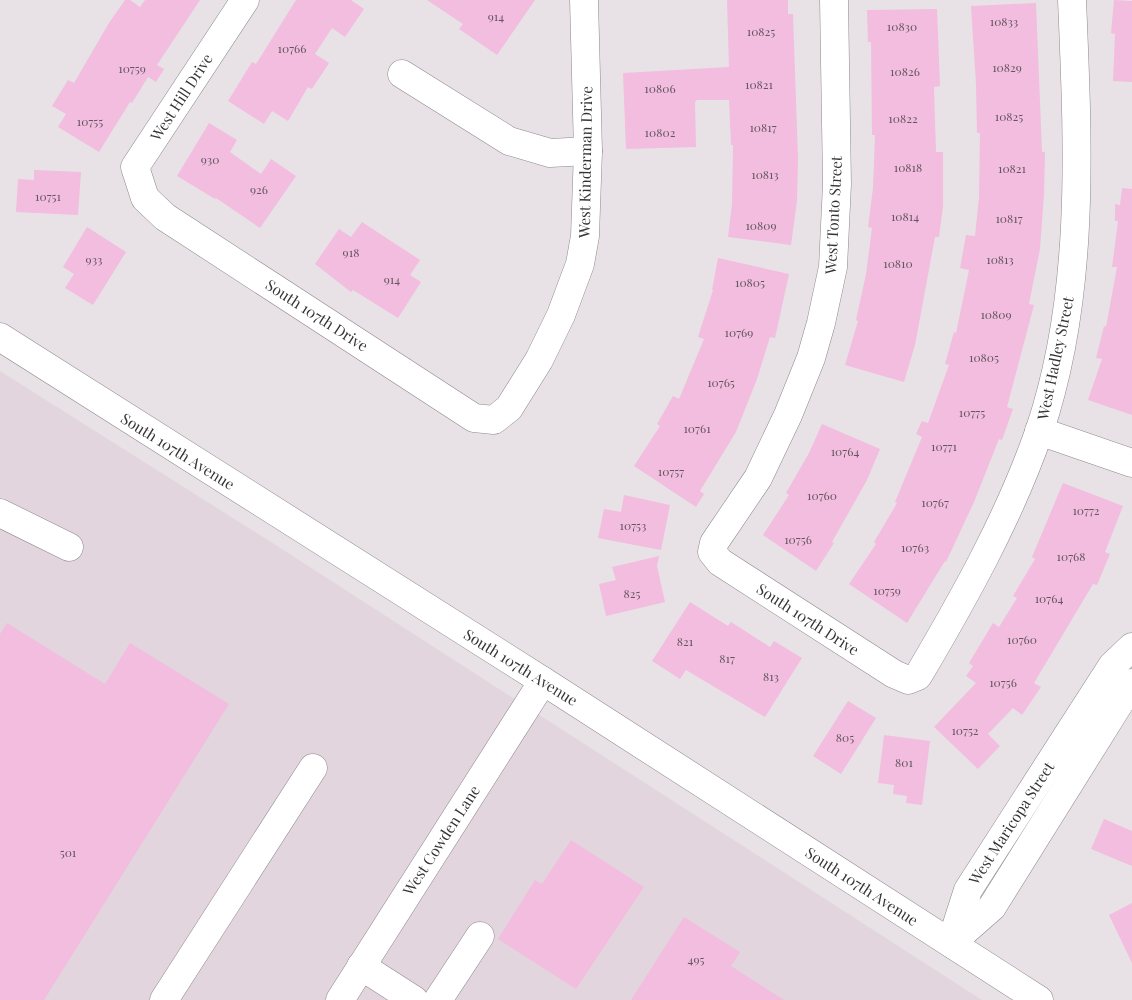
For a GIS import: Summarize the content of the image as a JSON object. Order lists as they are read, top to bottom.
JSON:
{
  "streets": {
    "street": [
      "West Hill Drive",
      "West Kinderman Drive",
      "West Tonto Street",
      "South 107th Drive",
      "West Hadley Street",
      "South 107th Avenue",
      "West Maricopa Street",
      "West Cowden Lane"
    ]
  },
  "crossings": [
    ["West Hill Drive", "South 107th Drive"],
    ["West Kinderman Drive", "South 107th Drive"],
    ["West Tonto Street", "South 107th Drive"],
    ["South 107th Drive", "West Hadley Street"],
    ["South 107th Avenue", "West Maricopa Street"],
    ["South 107th Avenue", "West Cowden Lane"]
  ],
  "house_numbers": [
    "914",
    "10833",
    "10830",
    "10825",
    "10766",
    "10829",
    "10759",
    "10826",
    "10821",
    "10806",
    "10825",
    "10822",
    "10755",
    "10817",
    "10802",
    "930",
    "10818",
    "10821",
    "10813",
    "926",
    "10751",
    "10814",
    "10817",
    "10809",
    "918",
    "933",
    "10813",
    "10810",
    "914",
    "10805",
    "10809",
    "10769",
    "10805",
    "10765",
    "10775",
    "10761",
    "10771",
    "10764",
    "10757",
    "10760",
    "10767",
    "10772",
    "10753",
    "10756",
    "10763",
    "10768",
    "10759",
    "825",
    "10764",
    "10760",
    "821",
    "817",
    "813",
    "10756",
    "10752",
    "805",
    "801",
    "501",
    "495"
  ]
}
